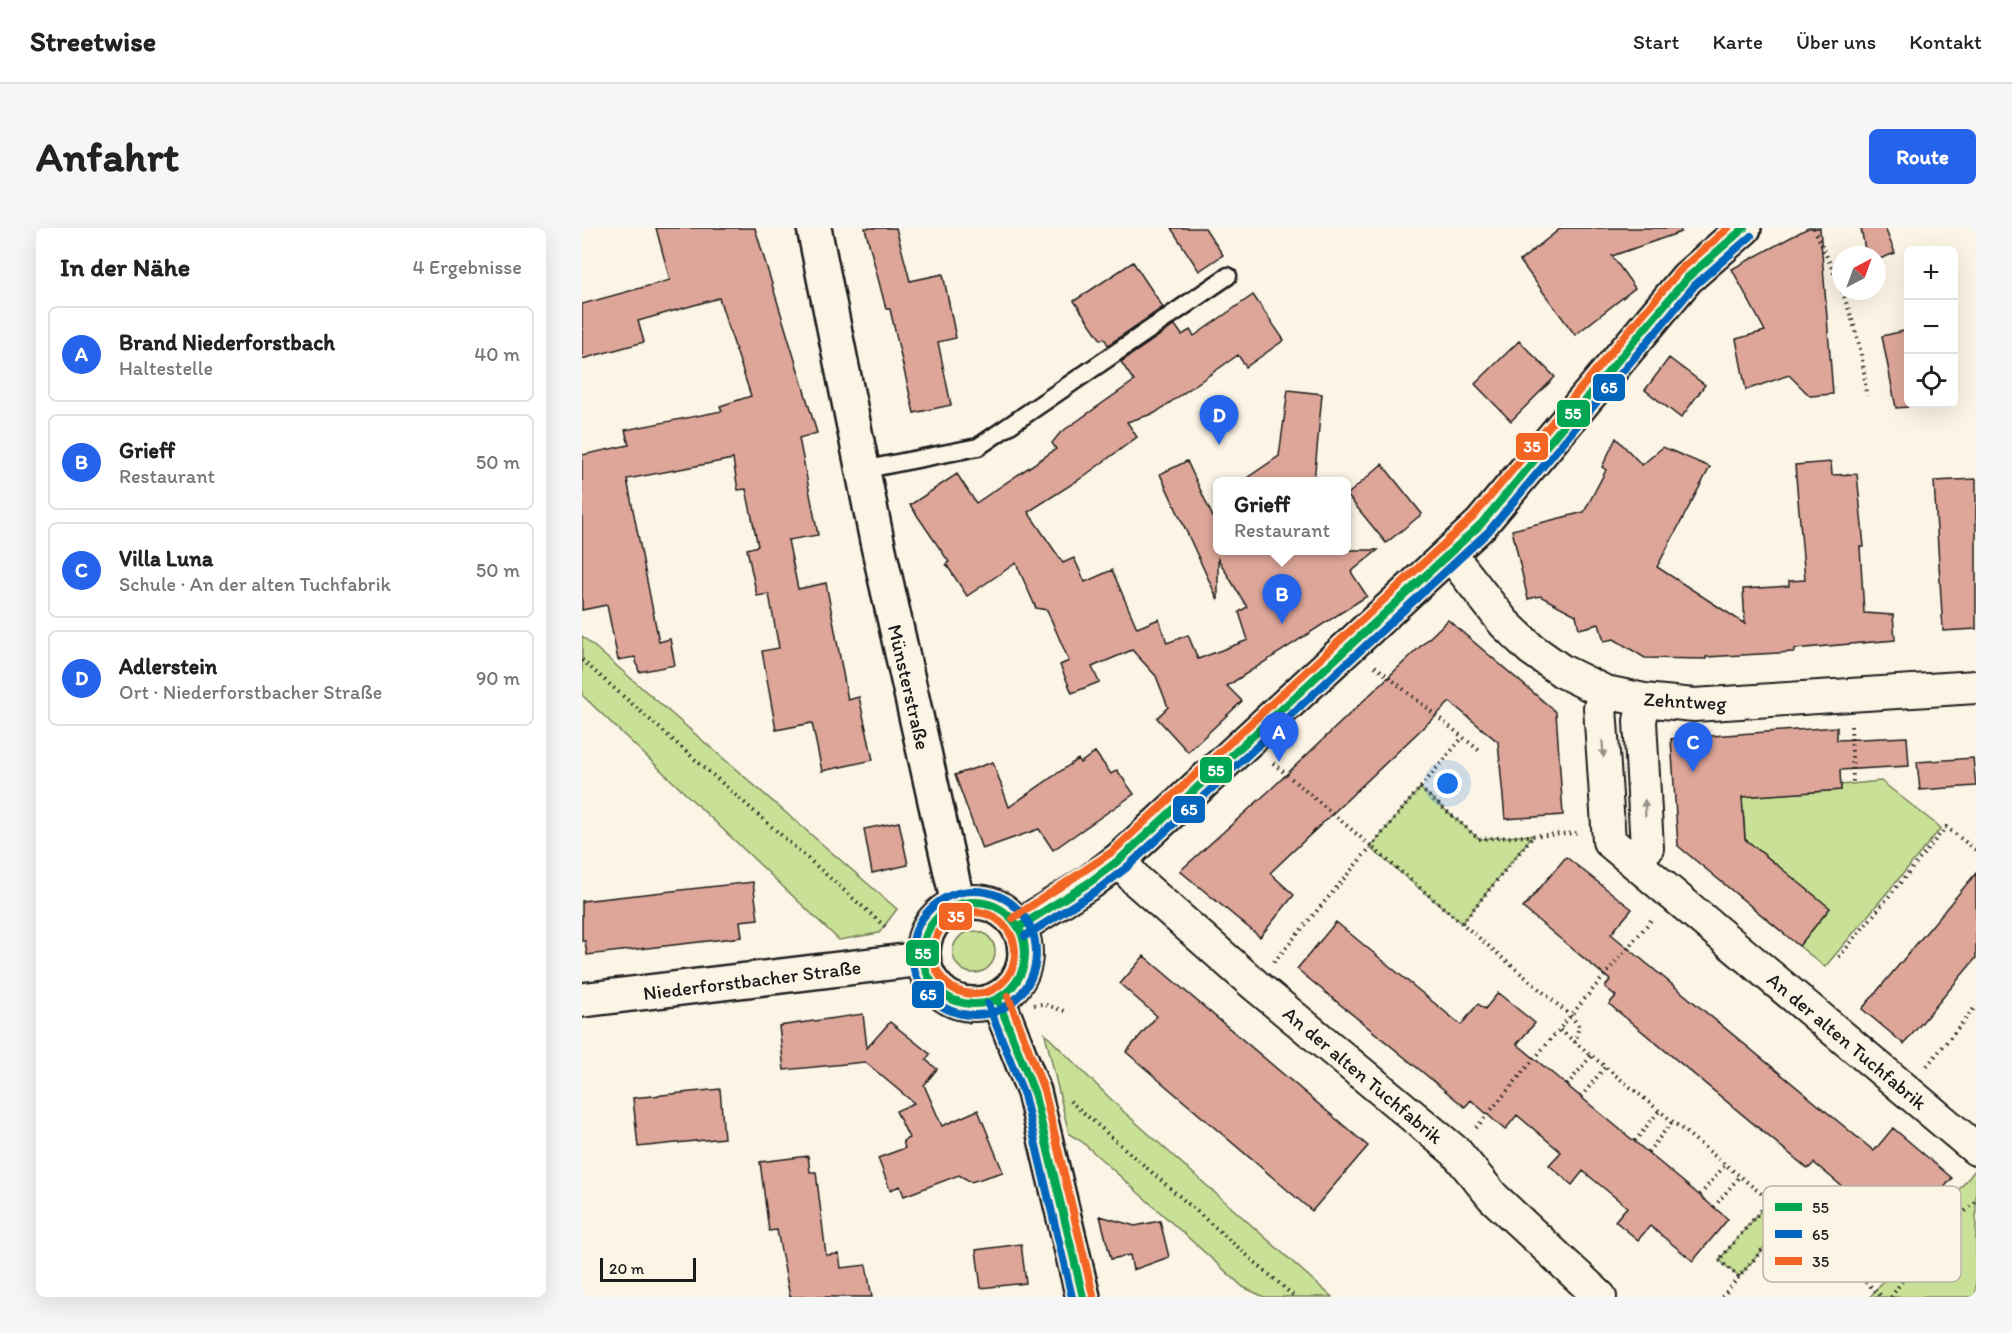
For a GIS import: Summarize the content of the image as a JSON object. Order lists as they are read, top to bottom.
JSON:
{
  "streets": {
    "street": [
      "Münsterstraße",
      "Zehntweg",
      "Niederforstbacher Straße",
      "An der alten Tuchfabrik"
    ]
  },
  "crossings": [
    ["Münsterstraße", "Niederforstbacher Straße"]
  ],
  "lines": ["transit line 55", "transit line 35", "transit line 65"],
  "legend": ["55", "65", "35"],
  "scale_bar": "20 m",
  "north": "top right",
  "page": {
    "header": "Streetwise",
    "nav": [
      "Start",
      "Karte",
      "Über uns",
      "Kontakt"
    ],
    "buttons": "Route",
    "title": "Anfahrt",
    "heading": ["In der Nähe", "4 Ergebnisse"],
    "map_buttons": ["+", "−"],
    "list": [
      {
        "mark": "A",
        "name": "Brand Niederforstbach",
        "note": "Haltestelle",
        "value": "40 m"
      },
      {
        "mark": "B",
        "name": "Grieff",
        "note": "Restaurant",
        "value": "50 m"
      },
      {
        "mark": "C",
        "name": "Villa Luna",
        "note": "Schule · An der alten Tuchfabrik",
        "value": "50 m"
      },
      {
        "mark": "D",
        "name": "Adlerstein",
        "note": "Ort · Niederforstbacher Straße",
        "value": "90 m"
      }
    ],
    "pins": [
      "D",
      "B",
      "A",
      "C"
    ],
    "popup": ["Grieff", "Restaurant"],
    "scale": "20 m"
  }
}
